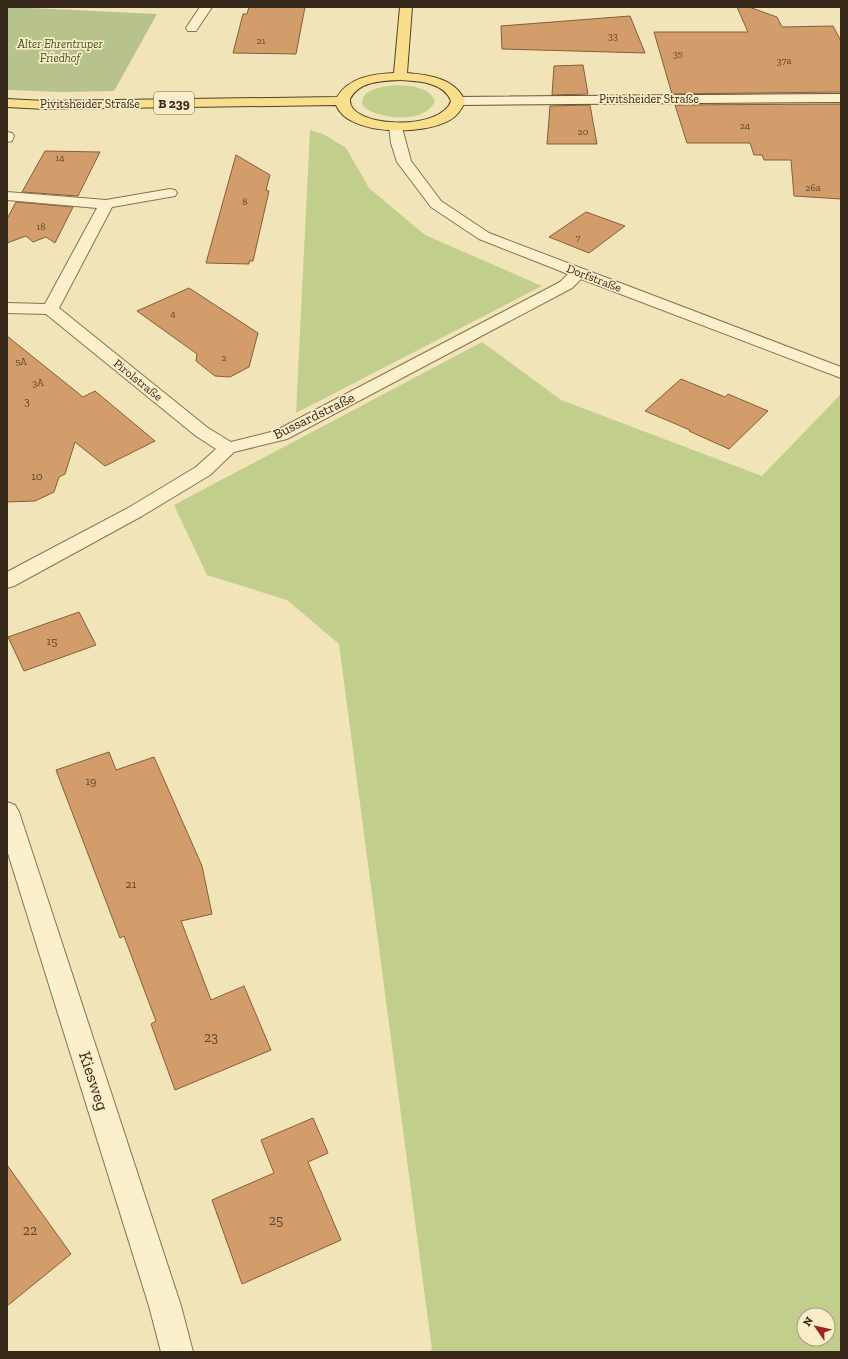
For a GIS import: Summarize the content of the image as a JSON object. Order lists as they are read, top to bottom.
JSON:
{
  "streets": {
    "main road": ["Pivitsheider Straße", "B 239"],
    "street": [
      "Dorfstraße",
      "Pirolstraße",
      "Bussardstraße",
      "Kiesweg"
    ]
  },
  "crossings": [
    ["Dorfstraße", "Bussardstraße"],
    ["Pirolstraße", "Bussardstraße"]
  ],
  "parks": ["Alter Ehrentruper Friedhof"],
  "house_numbers": [
    "33",
    "21",
    "35",
    "37a",
    "24",
    "20",
    "14",
    "26a",
    "8",
    "18",
    "7",
    "4",
    "2",
    "5A",
    "3A",
    "3",
    "10",
    "15",
    "19",
    "21",
    "23",
    "25",
    "22"
  ],
  "north": "top left"
}
